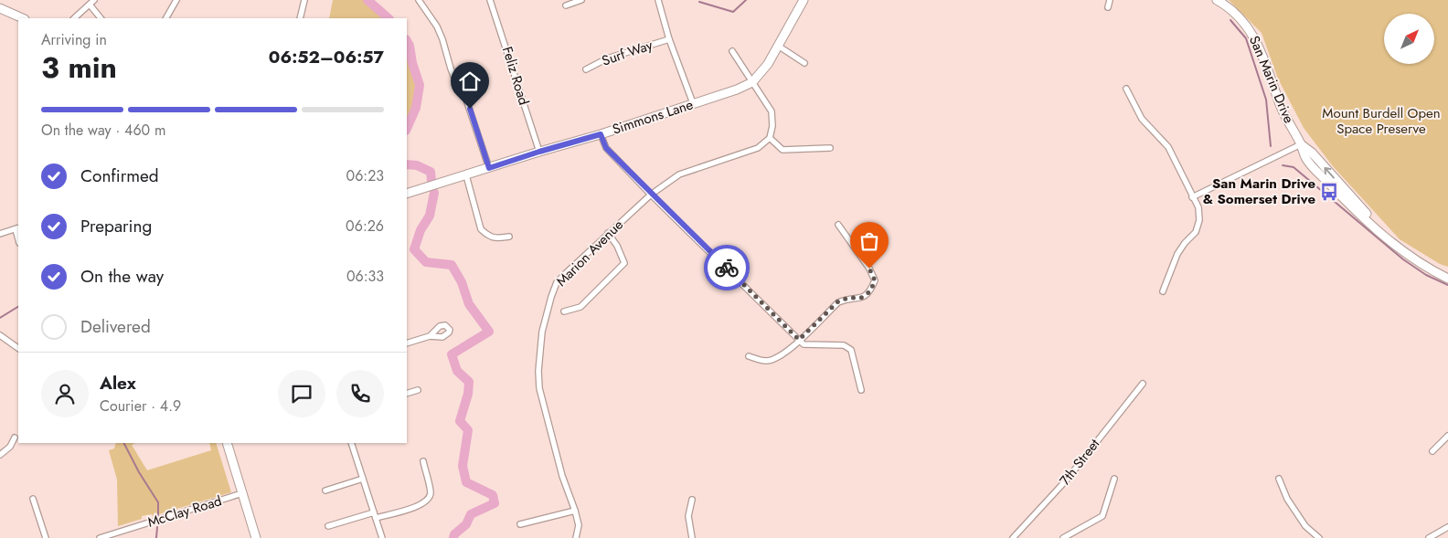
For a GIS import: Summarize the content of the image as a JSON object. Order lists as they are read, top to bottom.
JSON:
{
  "streets": {
    "main road": ["San Marin Drive", "Simmons Lane"],
    "street": [
      "Surf Way",
      "Feliz Road",
      "Marion Avenue",
      "7th Street",
      "McClay Road"
    ]
  },
  "crossings": [
    ["Feliz Road", "Simmons Lane"]
  ],
  "parks": ["Mount Burdell Open Space Preserve"],
  "places": {
    "bus stop": ["San Marin Drive & Somerset Drive"]
  },
  "north": "top right",
  "page": {
    "heading": ["3 min", "Arriving in", "06:52–06:57"],
    "panel": ["Alex", "Courier · 4.9"],
    "bar": "On the way · 460 m",
    "list": [
      ["Confirmed", "06:23"],
      ["Preparing", "06:26"],
      ["On the way", "06:33"],
      "Delivered"
    ]
  }
}
